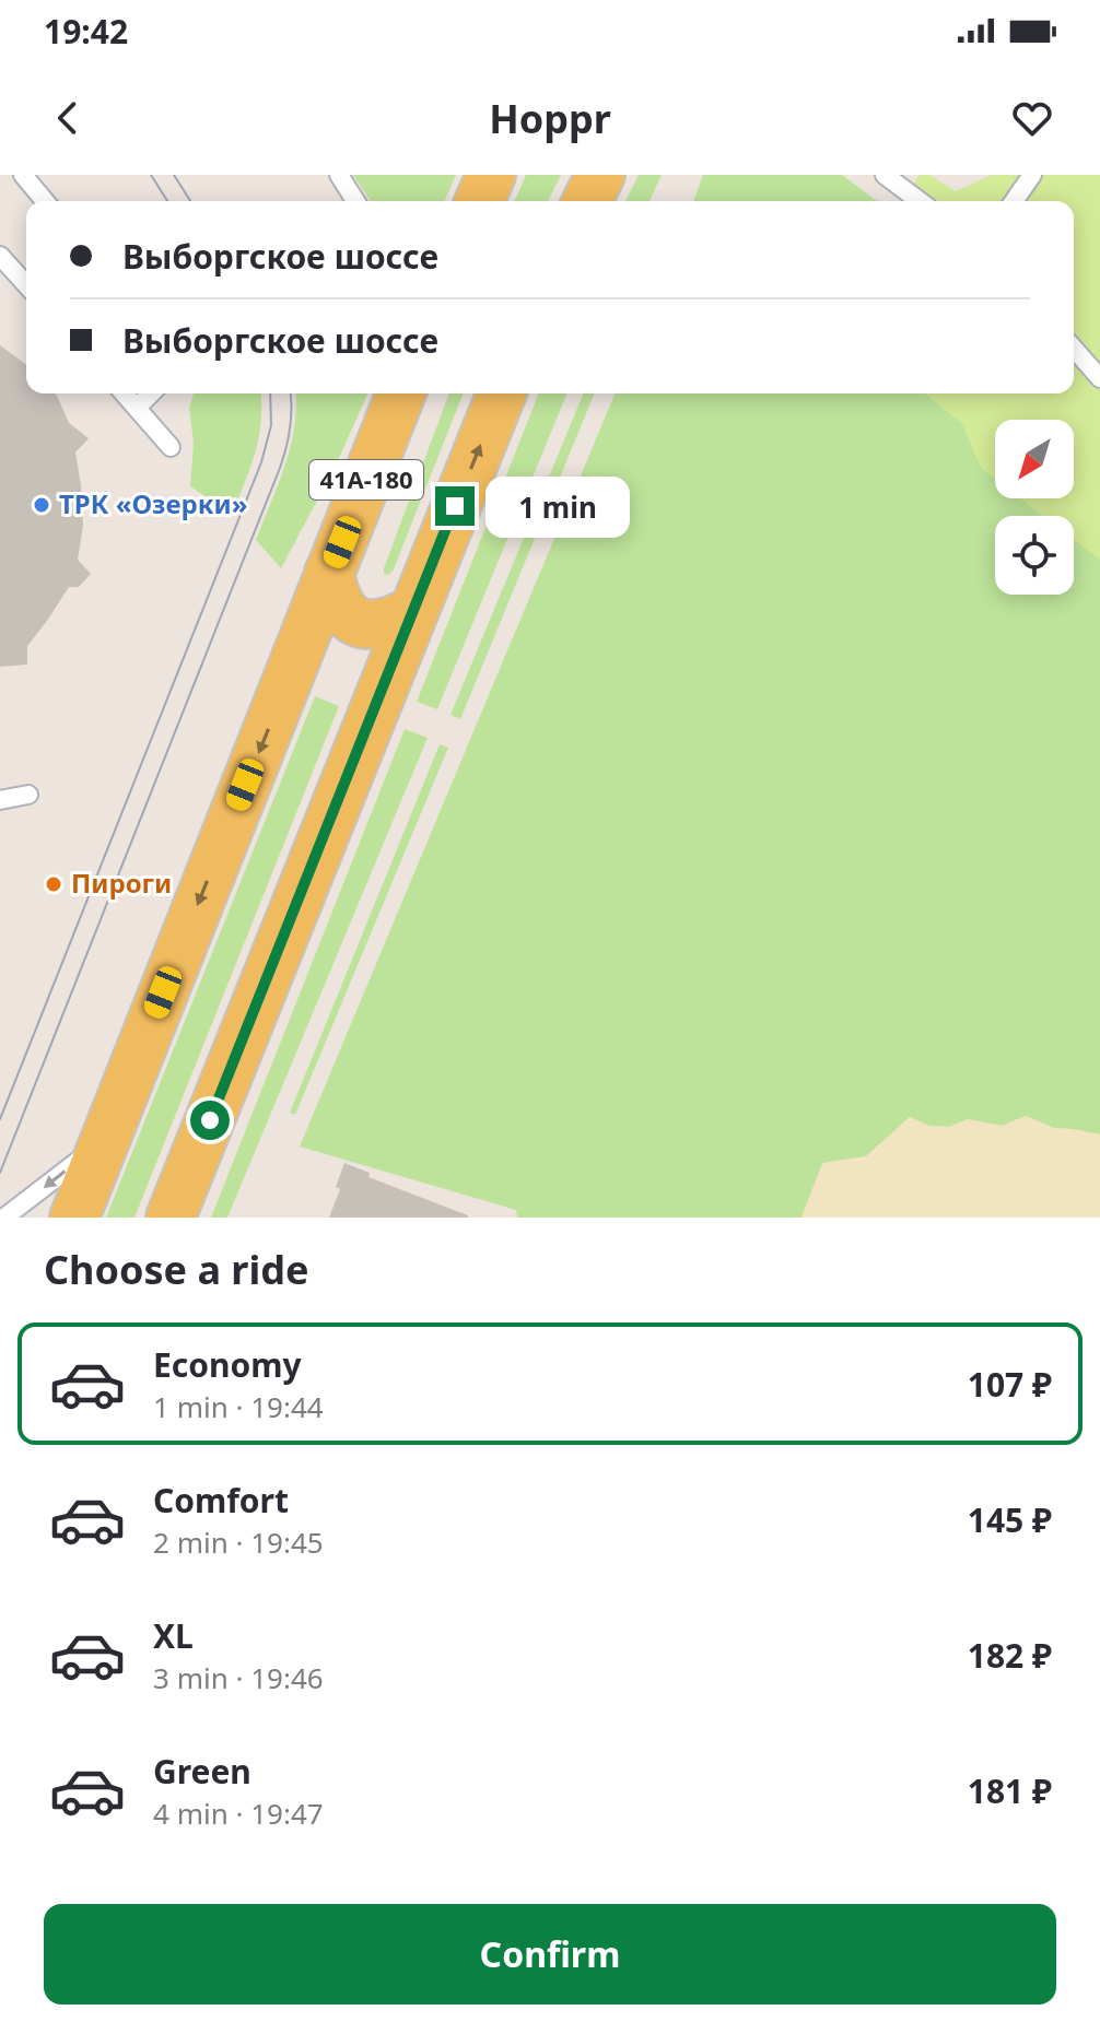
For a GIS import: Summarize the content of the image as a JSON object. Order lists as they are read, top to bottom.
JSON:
{
  "streets": {
    "main road": ["41А-180"]
  },
  "places": ["ТРК «Озерки»", "Пироги"],
  "north": "bottom left",
  "page": {
    "status": "19:42",
    "header": "Hoppr",
    "banner": ["Выборгское шоссе", "Выборгское шоссе"],
    "bubble": "1 min",
    "heading": "Choose a ride",
    "list": [
      {
        "name": "Economy",
        "note": "1 min · 19:44",
        "value": "107 ₽"
      },
      {
        "name": "Comfort",
        "note": "2 min · 19:45",
        "value": "145 ₽"
      },
      {
        "name": "XL",
        "note": "3 min · 19:46",
        "value": "182 ₽"
      },
      {
        "name": "Green",
        "note": "4 min · 19:47",
        "value": "181 ₽"
      }
    ],
    "buttons": "Confirm"
  }
}
